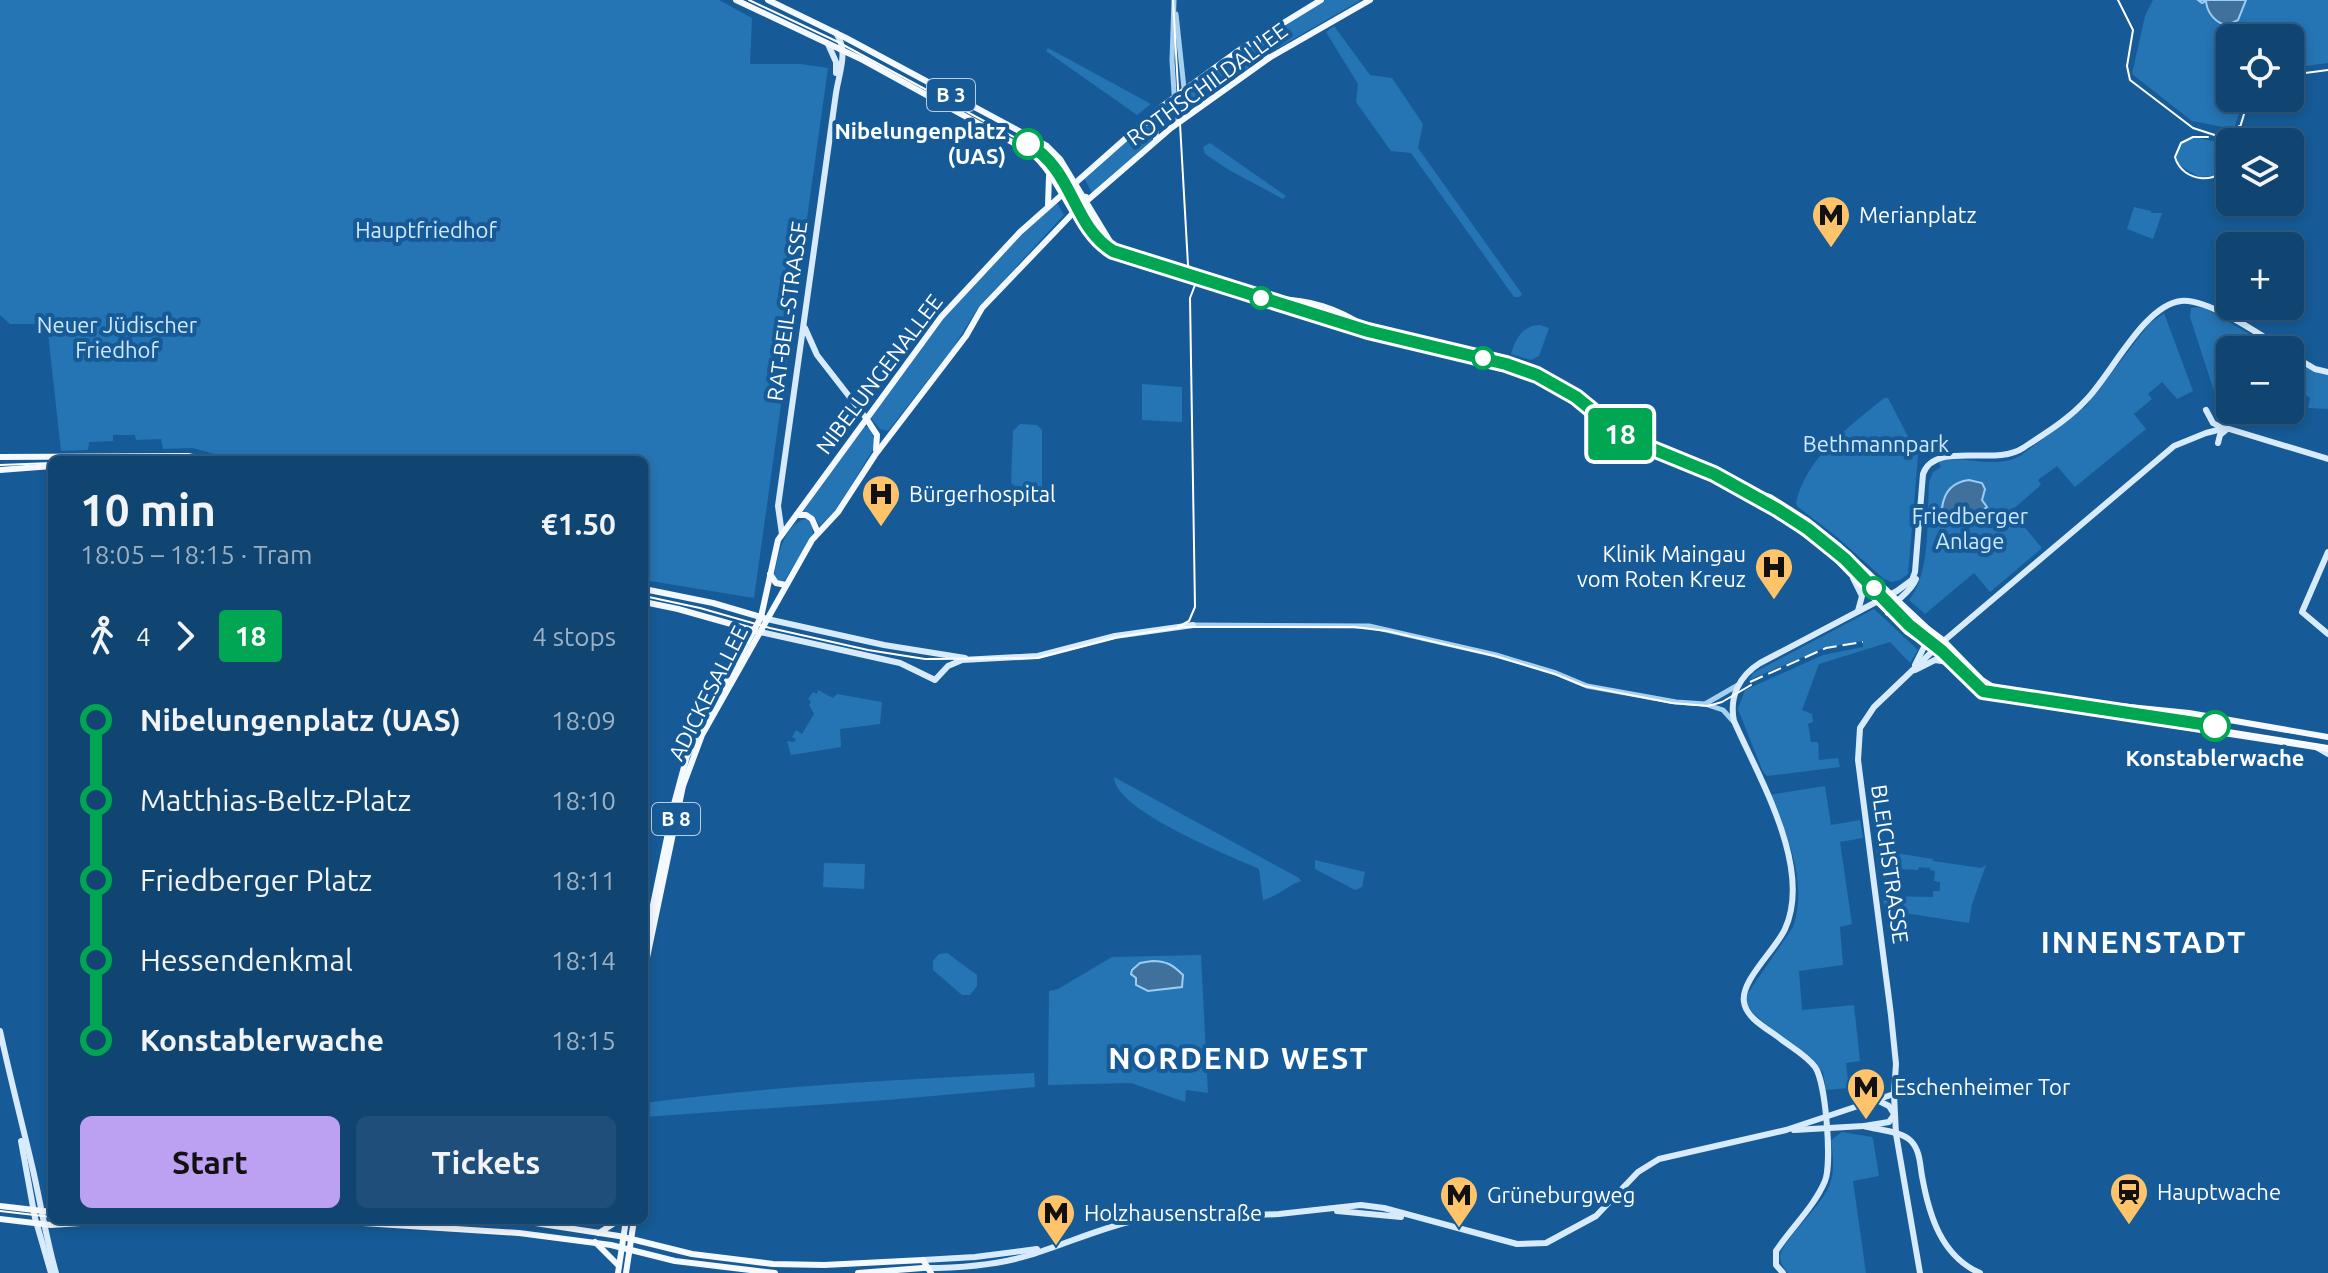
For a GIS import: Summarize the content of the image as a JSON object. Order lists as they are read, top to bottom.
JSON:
{
  "streets": {
    "main road": [
      "ROTHSCHILDALLEE",
      "B 3",
      "RAT-BEIL-STRASSE",
      "NIBELUNGENALLEE",
      "ADICKESALLEE",
      "B 8",
      "BLEICHSTRASSE"
    ]
  },
  "crossings": [
    ["ROTHSCHILDALLEE", "B 3"],
    ["ROTHSCHILDALLEE", "NIBELUNGENALLEE"],
    ["B 3", "RAT-BEIL-STRASSE"],
    ["B 3", "NIBELUNGENALLEE"],
    ["RAT-BEIL-STRASSE", "NIBELUNGENALLEE"],
    ["NIBELUNGENALLEE", "ADICKESALLEE"]
  ],
  "districts": ["INNENSTADT", "NORDEND WEST"],
  "parks": [
    "Hauptfriedhof",
    "Neuer Jüdischer Friedhof",
    "Bethmannpark",
    "Friedberger Anlage"
  ],
  "places": {
    "other": ["Nibelungenplatz (UAS)", "Konstablerwache"],
    "metro station": [
      "Merianplatz",
      "Eschenheimer Tor",
      "Grüneburgweg",
      "Holzhausenstraße"
    ],
    "hospital": ["Bürgerhospital", "Klinik Maingau vom Roten Kreuz"],
    "station": ["Hauptwache"]
  },
  "lines": ["tram line 18"],
  "page": {
    "on_map": "18",
    "map_buttons": ["+", "−"],
    "heading": ["10 min", "18:05 – 18:15 · Tram", "€1.50"],
    "legs": ["4", "18", "4 stops"],
    "list": [
      {
        "name": "Nibelungenplatz (UAS)",
        "value": "18:09"
      },
      {
        "name": "Matthias-Beltz-Platz",
        "value": "18:10"
      },
      {
        "name": "Friedberger Platz",
        "value": "18:11"
      },
      {
        "name": "Hessendenkmal",
        "value": "18:14"
      },
      {
        "name": "Konstablerwache",
        "value": "18:15"
      }
    ],
    "buttons": ["Start", "Tickets"]
  }
}
